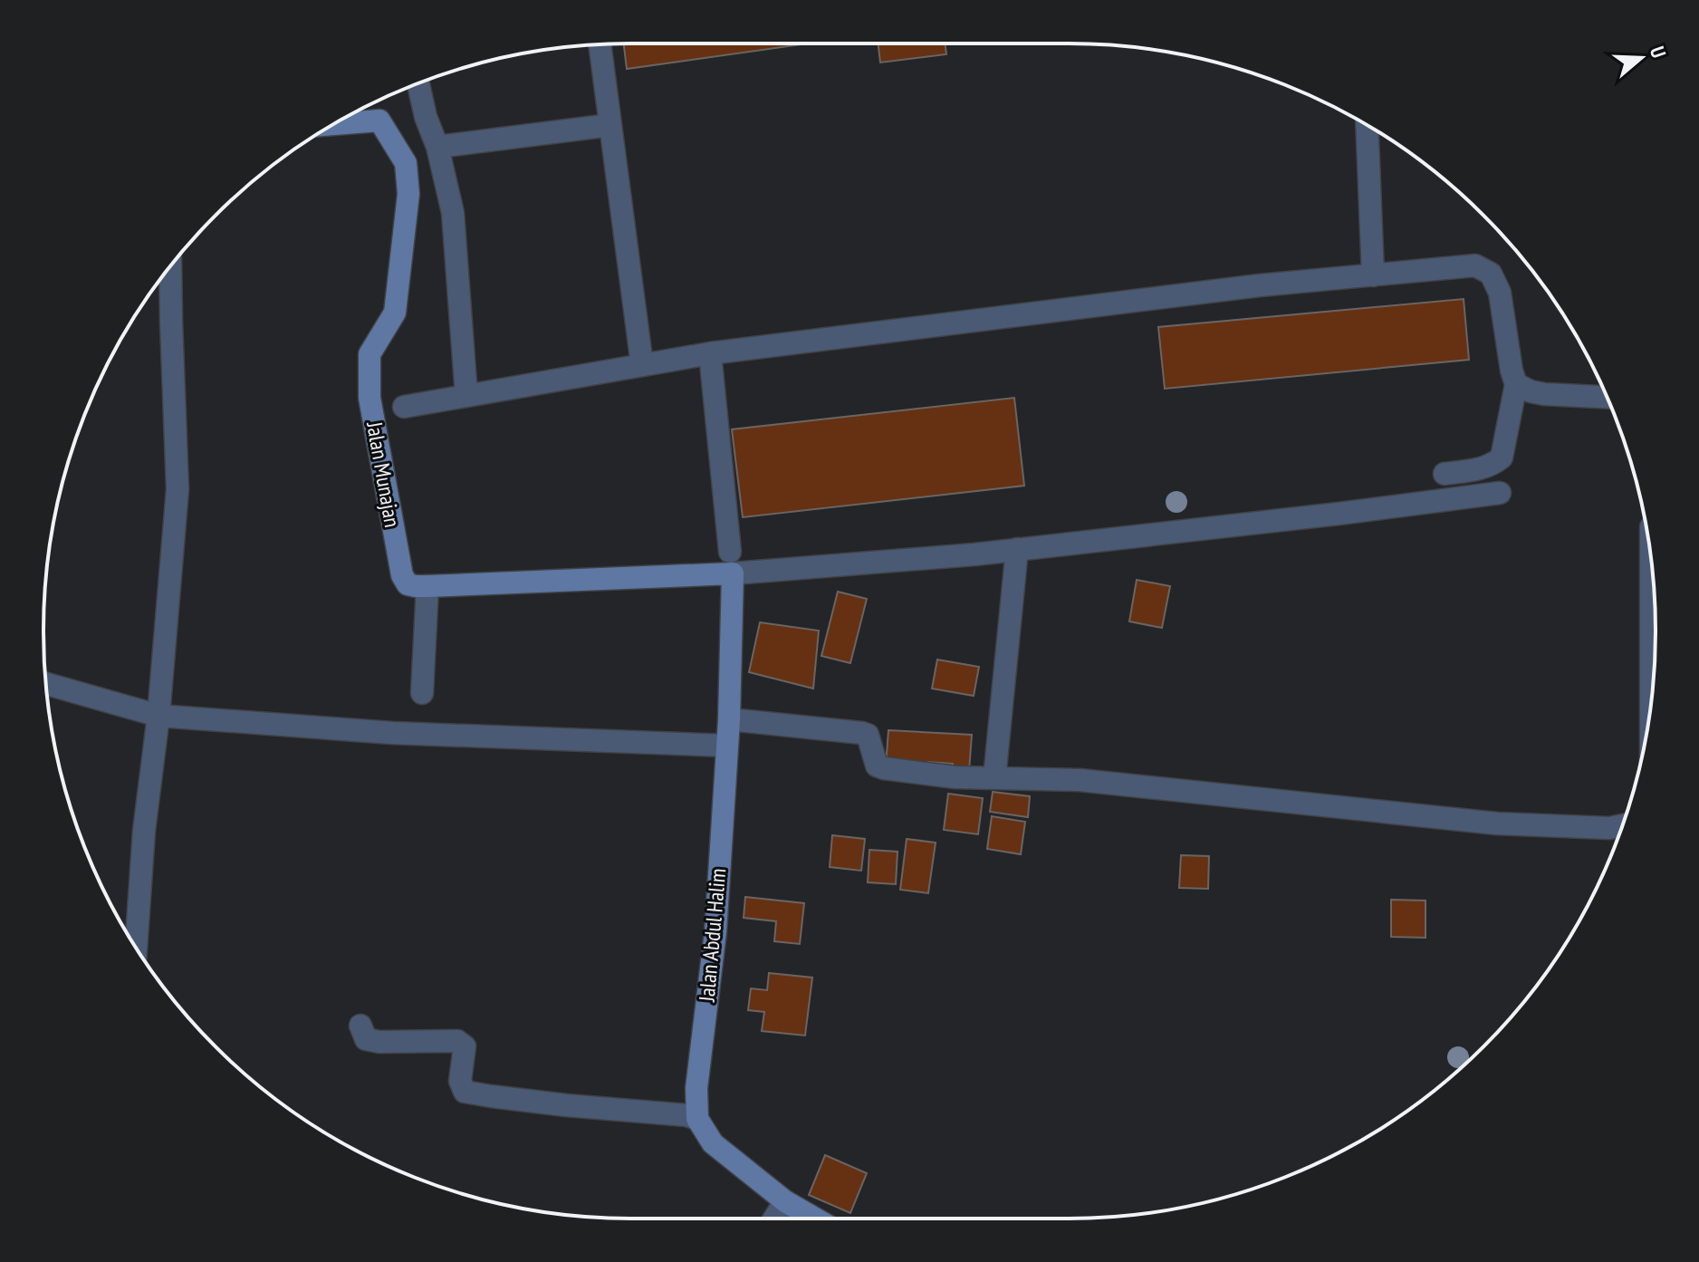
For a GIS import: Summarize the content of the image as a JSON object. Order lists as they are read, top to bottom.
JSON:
{
  "streets": {
    "street": ["Jalan Munajan", "Jalan Abdul Halim"]
  },
  "north": "right"
}
